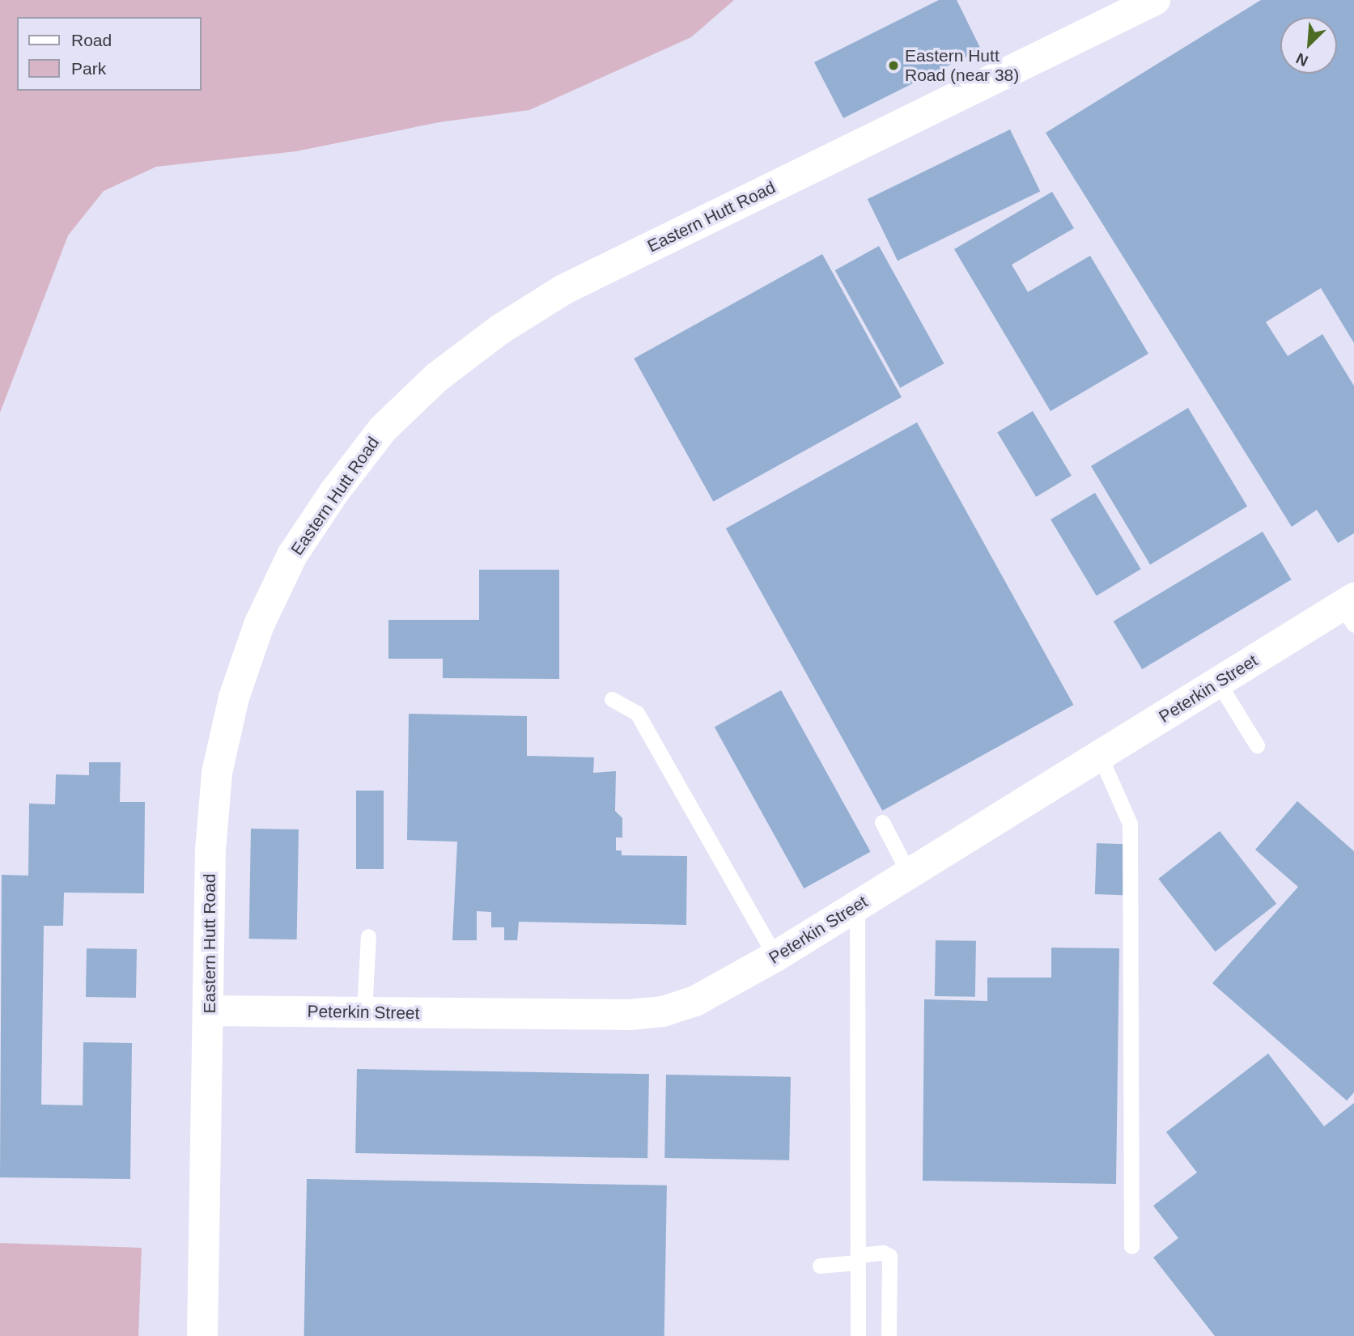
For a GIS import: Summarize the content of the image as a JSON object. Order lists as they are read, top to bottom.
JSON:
{
  "streets": {
    "street": ["Eastern Hutt Road", "Peterkin Street"]
  },
  "crossings": [
    ["Eastern Hutt Road", "Peterkin Street"]
  ],
  "places": ["Eastern Hutt Road (near 38)"],
  "legend": ["Road", "Park"],
  "north": "bottom left"
}
